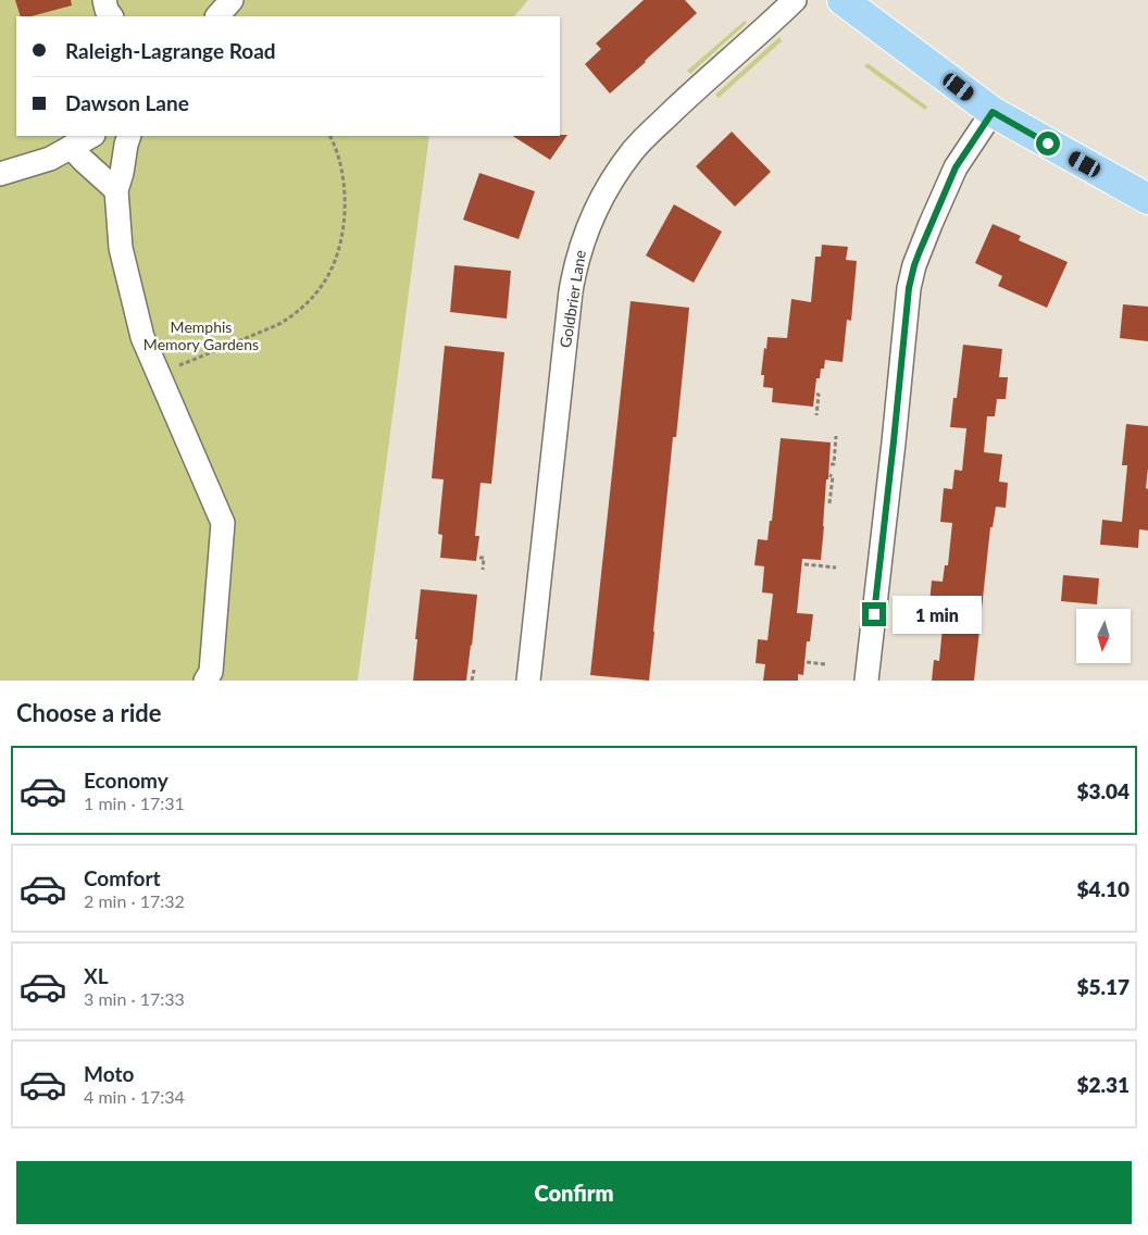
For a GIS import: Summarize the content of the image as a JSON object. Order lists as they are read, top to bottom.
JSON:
{
  "streets": {
    "street": ["Goldbrier Lane"]
  },
  "parks": ["Memphis Memory Gardens"],
  "north": "bottom",
  "page": {
    "banner": ["Raleigh-Lagrange Road", "Dawson Lane"],
    "bubble": "1 min",
    "heading": "Choose a ride",
    "list": [
      {
        "name": "Economy",
        "note": "1 min · 17:31",
        "value": "$3.04"
      },
      {
        "name": "Comfort",
        "note": "2 min · 17:32",
        "value": "$4.10"
      },
      {
        "name": "XL",
        "note": "3 min · 17:33",
        "value": "$5.17"
      },
      {
        "name": "Moto",
        "note": "4 min · 17:34",
        "value": "$2.31"
      }
    ],
    "buttons": "Confirm"
  }
}
